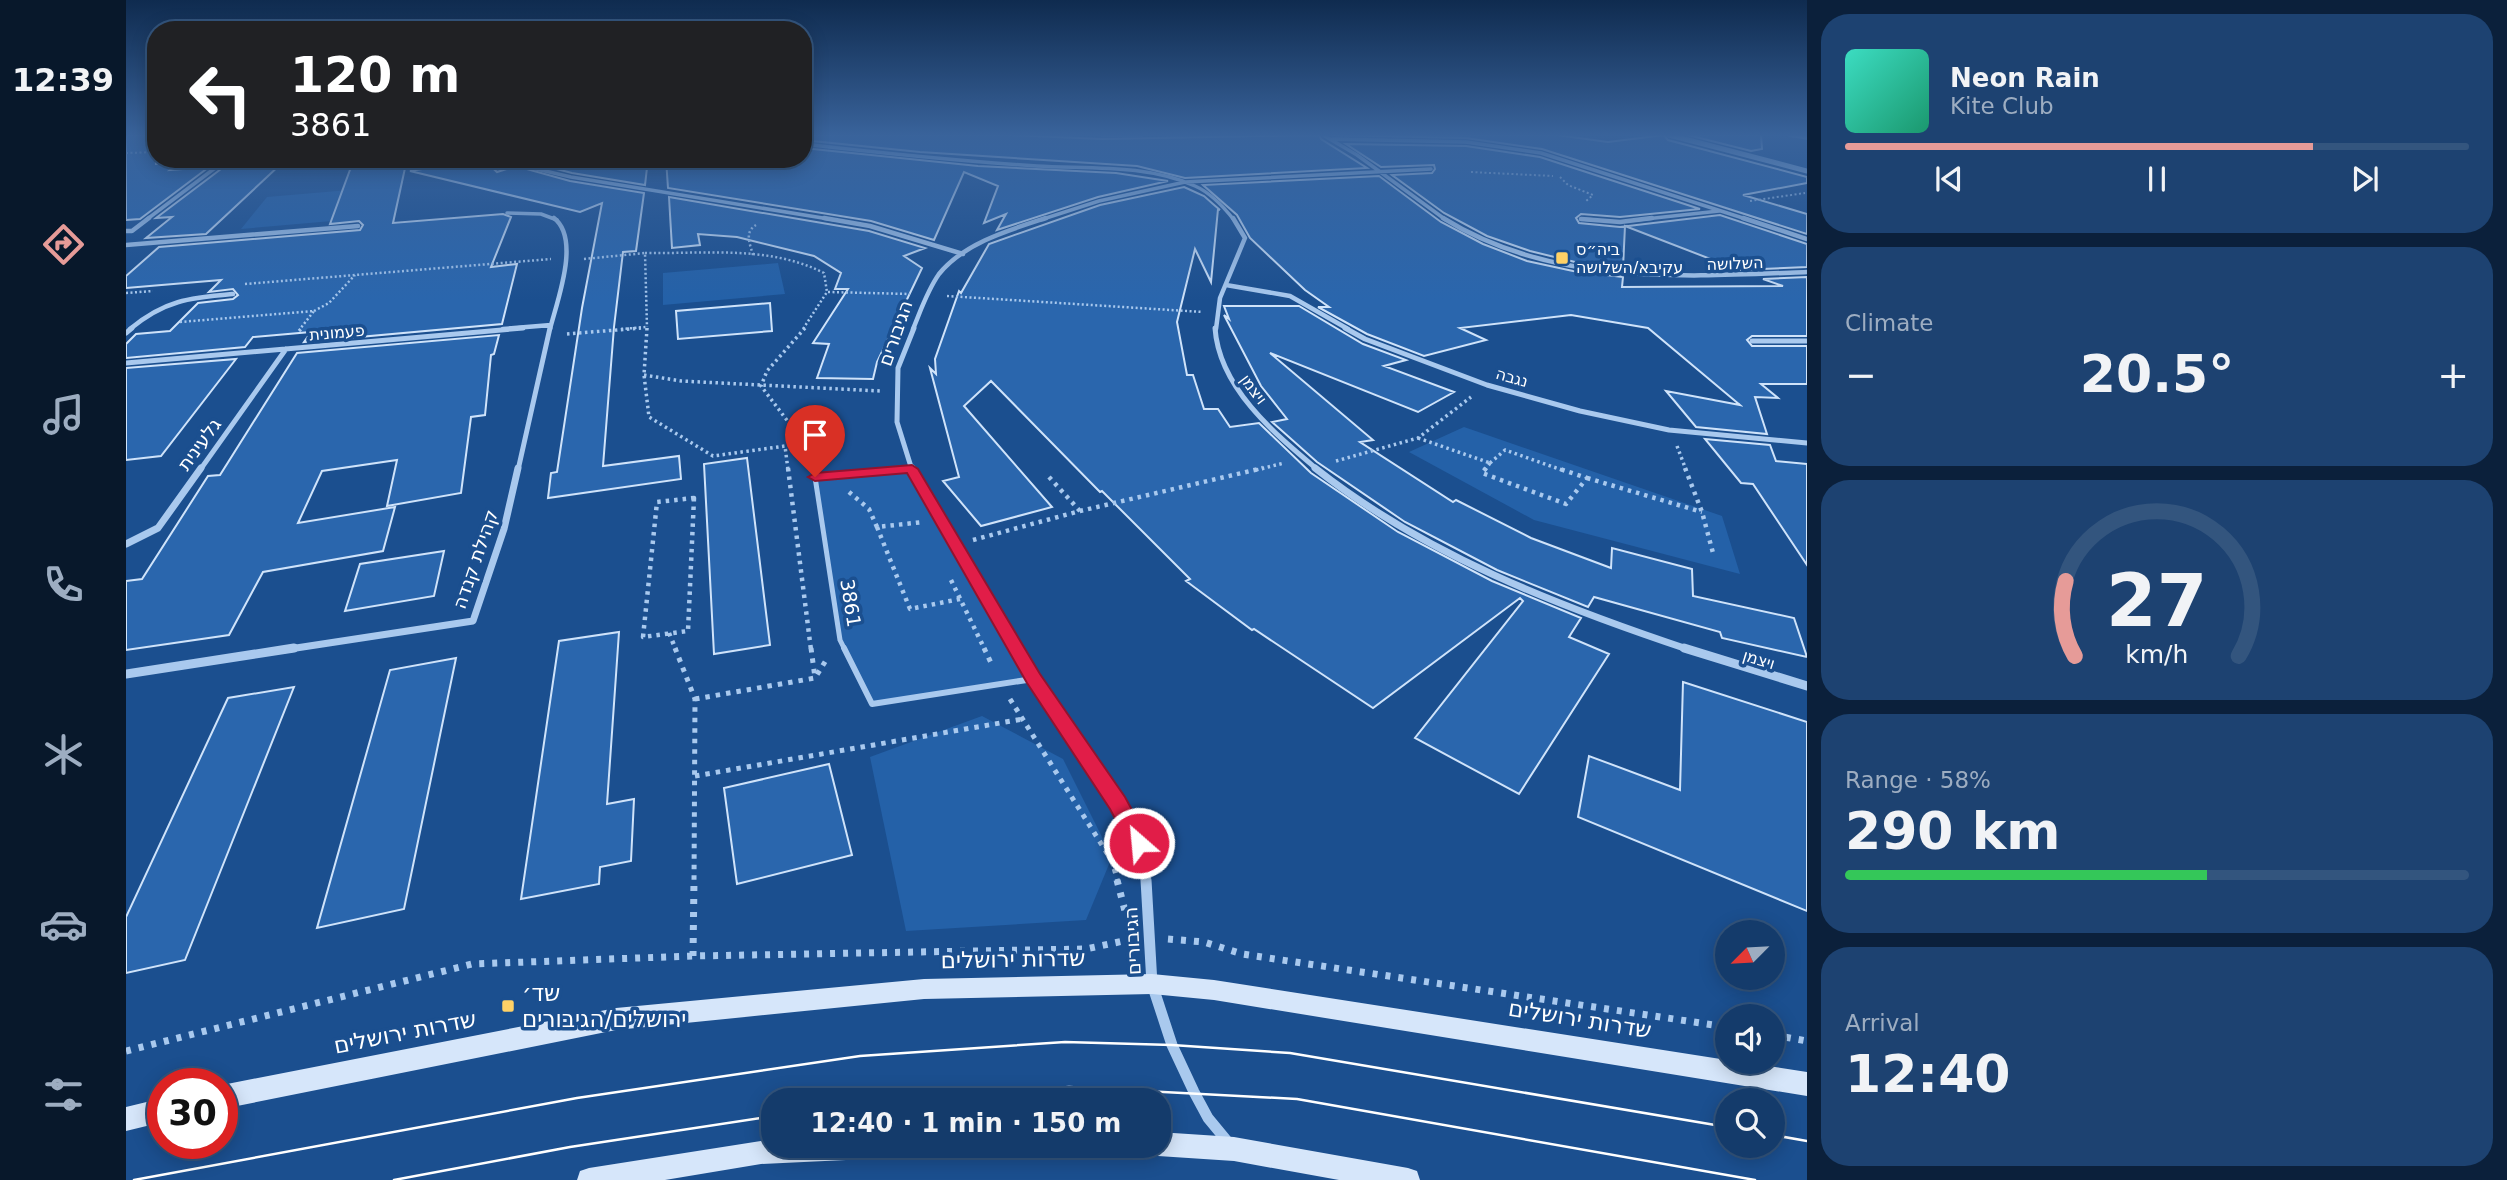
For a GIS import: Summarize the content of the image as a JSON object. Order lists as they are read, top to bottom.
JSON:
{
  "streets": {
    "main road": ["שדרות ירושלים"],
    "street": [
      "השלושה",
      "פעמונית",
      "הגיבורים",
      "נגבה",
      "ויצמן",
      "גלעינית",
      "קהילת קנדה"
    ],
    "lane": ["3861"]
  },
  "crossings": [
    ["פעמונית", "גלעינית"],
    ["פעמונית", "קהילת קנדה"],
    ["הגיבורים", "3861"],
    ["הגיבורים", "שדרות ירושלים"],
    ["נגבה", "ויצמן"]
  ],
  "places": {
    "transit": ["ביה״ס עקיבא/השלושה", "שד׳ ירושלים/הגיבורים"]
  },
  "north": "bottom left",
  "page": {
    "tabs": "12:39",
    "turn": ["120 m", "3861"],
    "song": ["Neon Rain", "Kite Club"],
    "tile": [
      "Climate",
      ["Range · 58%", "290 km"],
      ["Arrival", "12:40"]
    ],
    "heat": ["−", "20.5°", "+"],
    "limit": "30",
    "trip": "12:40 · 1 min · 150 m",
    "gauge": ["27", "km/h"]
  }
}
